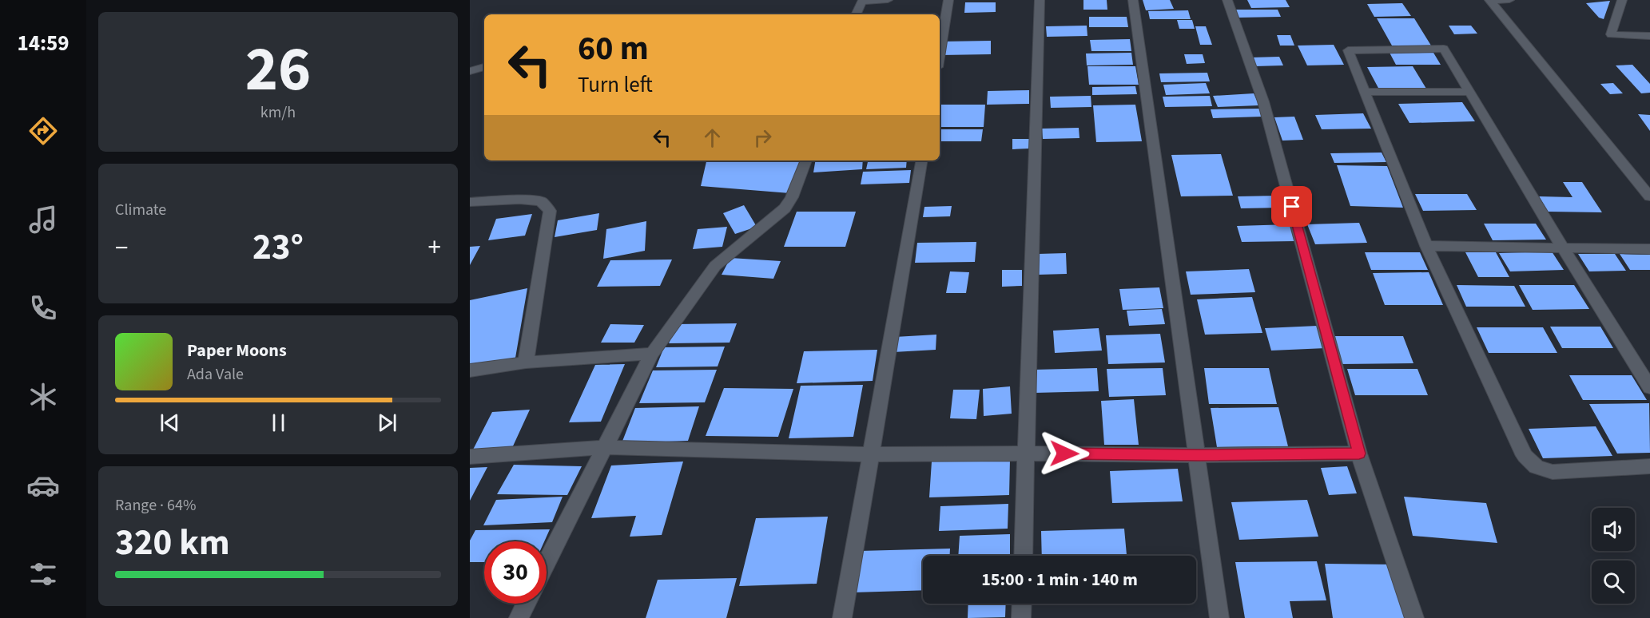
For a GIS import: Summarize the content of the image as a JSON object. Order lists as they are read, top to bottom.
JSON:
{
  "page": {
    "tabs": "14:59",
    "tile": [
      ["26", "km/h"],
      "Climate",
      ["Range · 64%", "320 km"]
    ],
    "turn": ["60 m", "Turn left"],
    "heat": ["−", "23°", "+"],
    "song": ["Paper Moons", "Ada Vale"],
    "limit": "30",
    "trip": "15:00 · 1 min · 140 m"
  }
}
